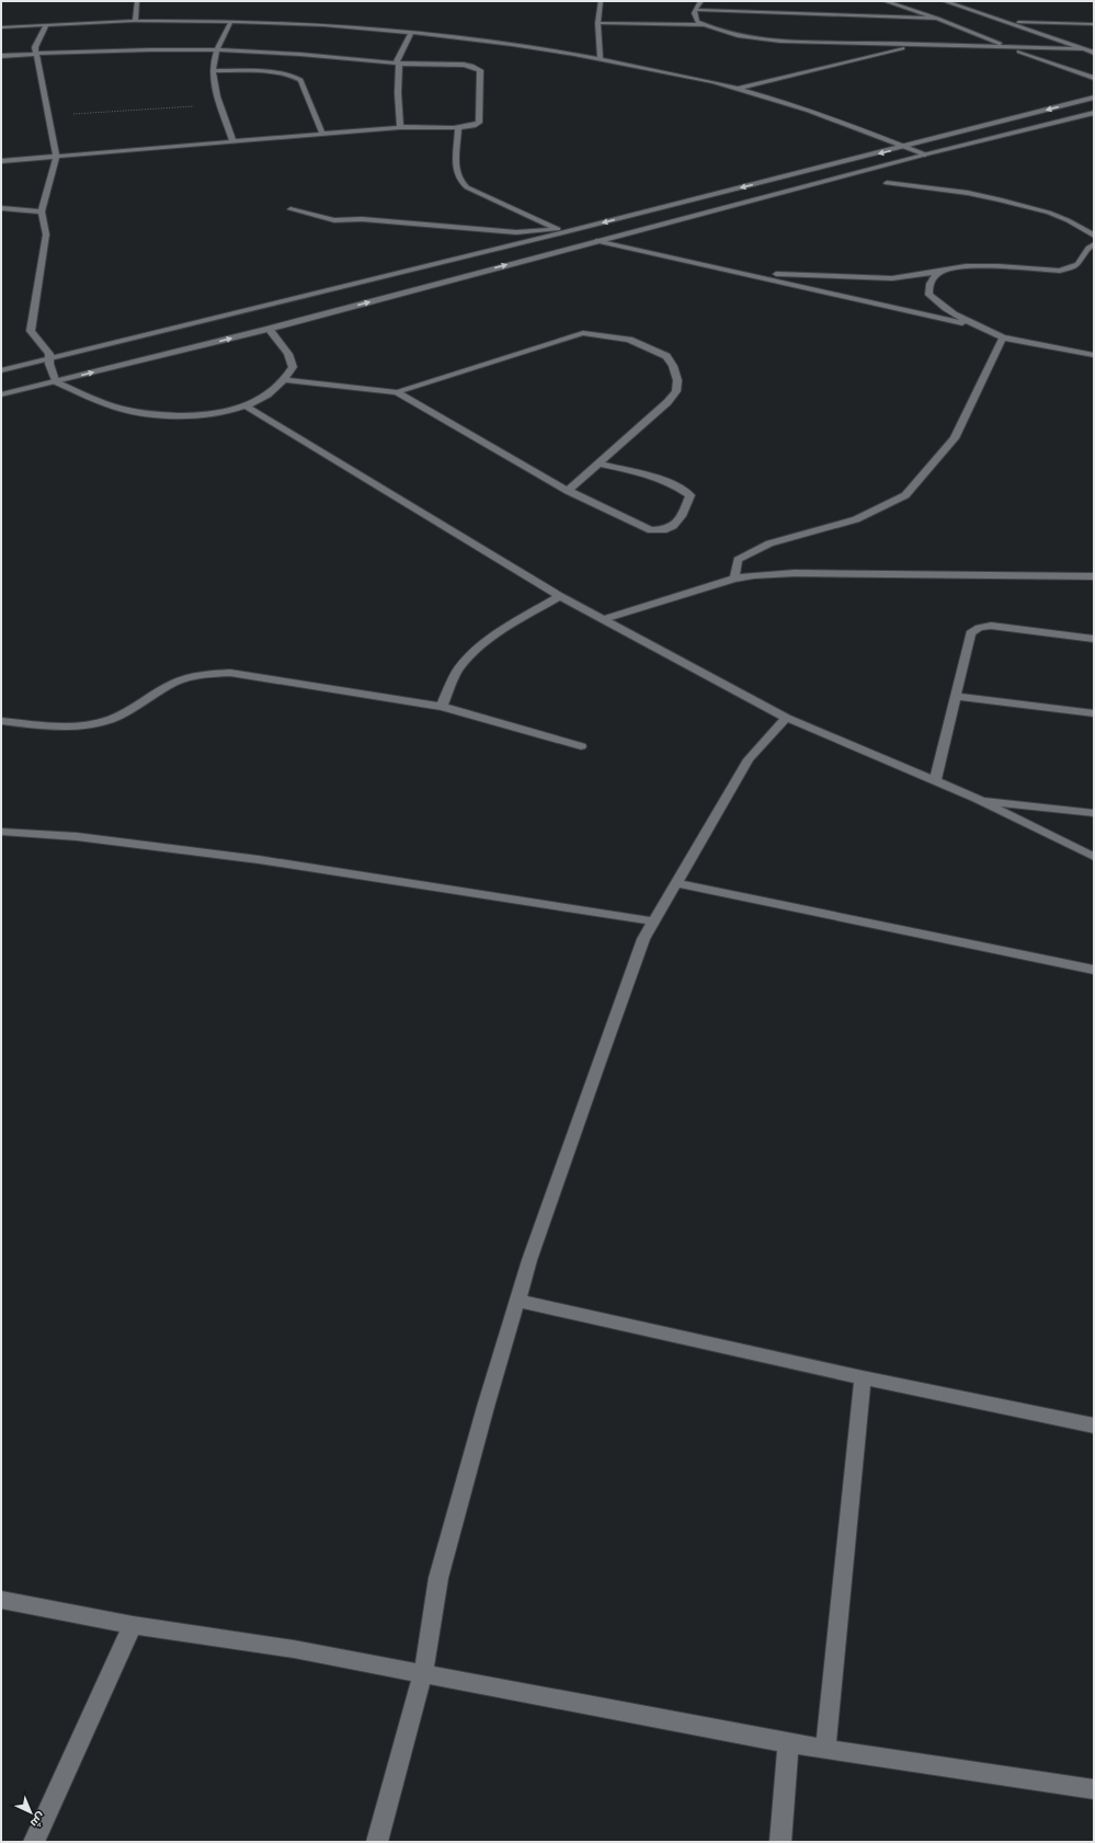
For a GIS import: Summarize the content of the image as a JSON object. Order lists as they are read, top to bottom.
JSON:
{
  "north": "bottom right"
}
